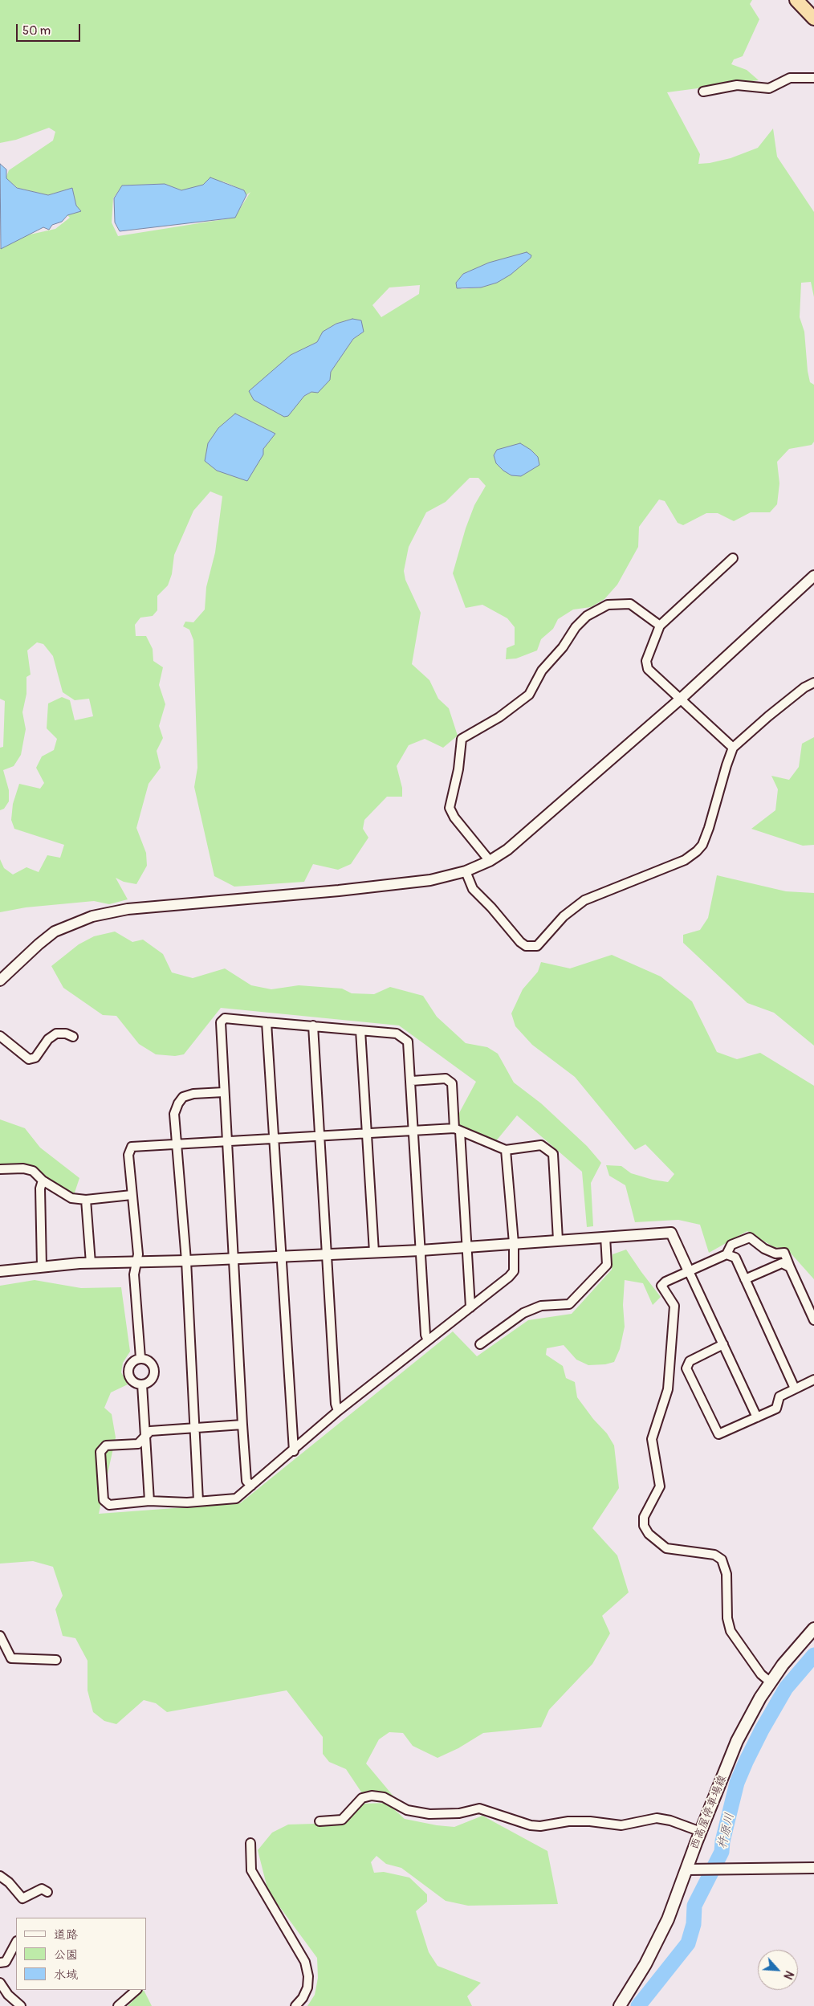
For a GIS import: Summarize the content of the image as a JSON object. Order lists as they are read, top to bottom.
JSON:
{
  "streets": {
    "main road": ["西高屋停車場線"]
  },
  "water": ["杵原川"],
  "legend": ["道路", "公園", "水域"],
  "scale_bar": "50 m",
  "north": "bottom right"
}
